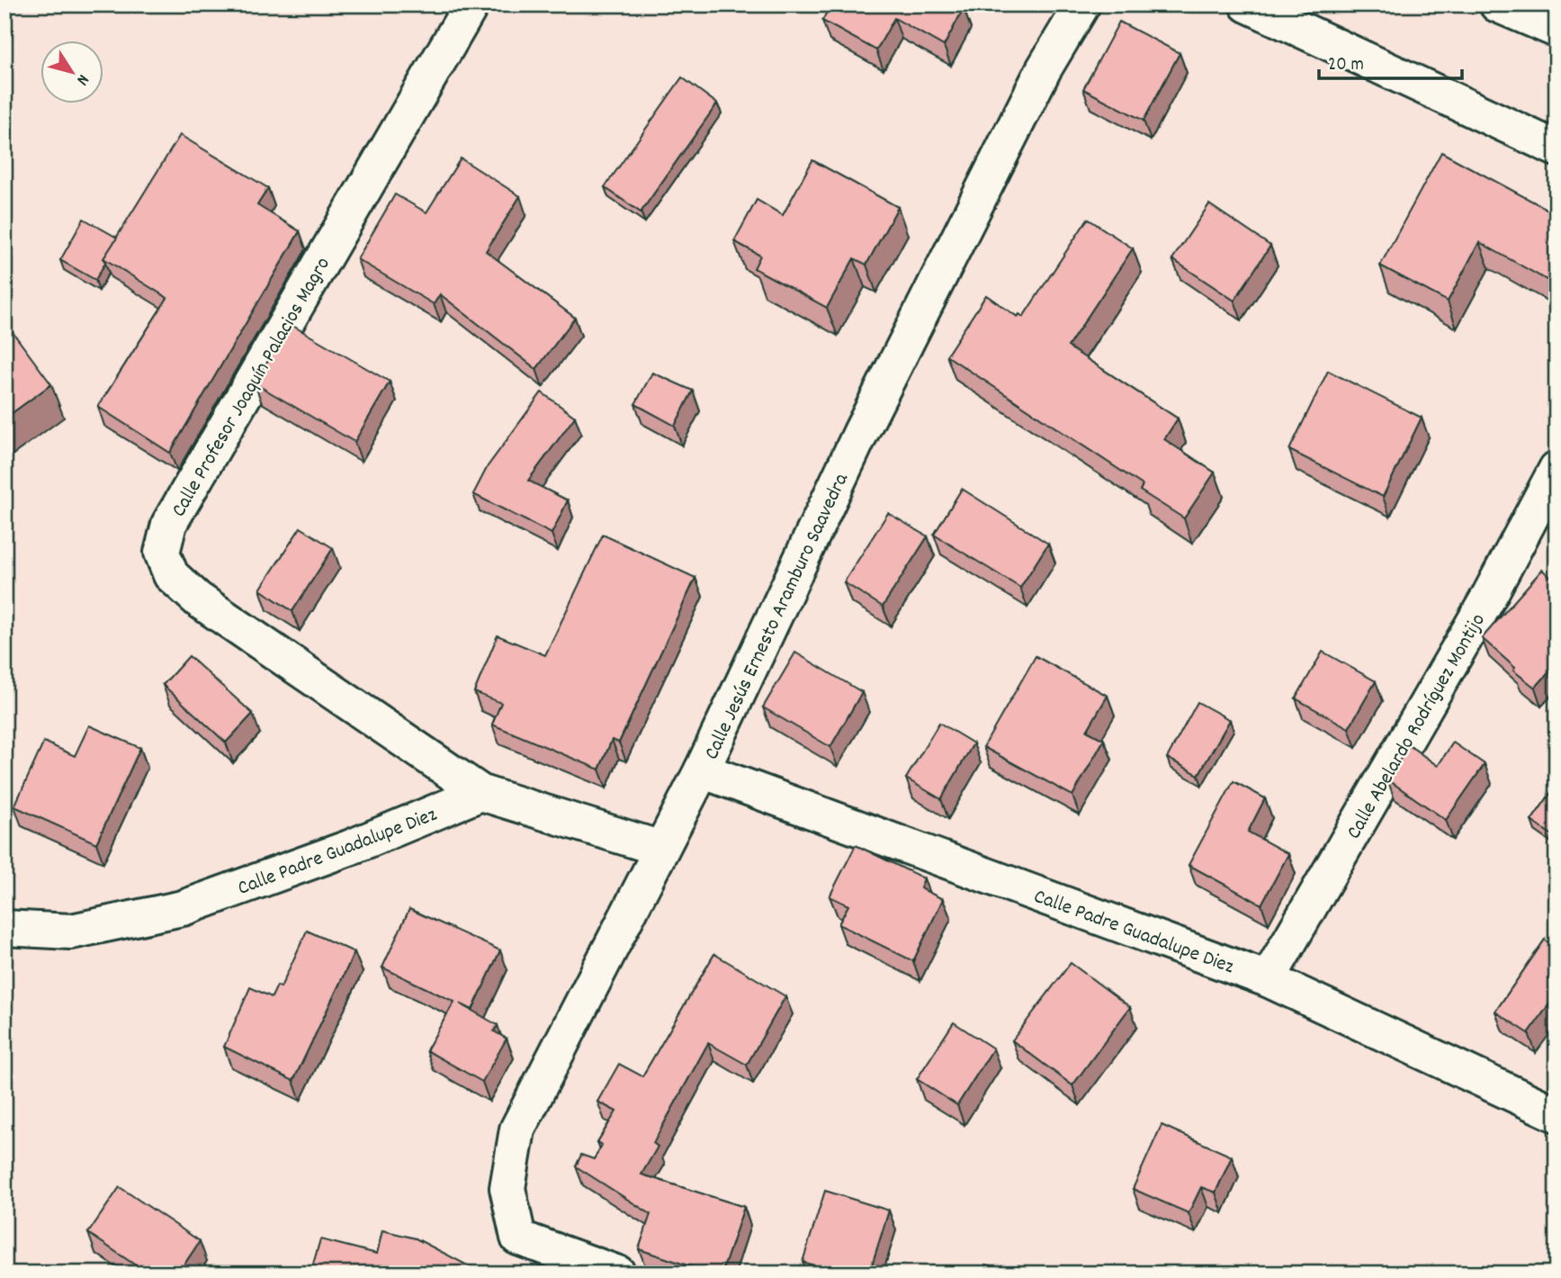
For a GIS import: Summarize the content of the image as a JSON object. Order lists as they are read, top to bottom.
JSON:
{
  "streets": {
    "street": [
      "Calle Profesor Joaquín Palacios Magro",
      "Calle Jesús Ernesto Aramburo Saavedra",
      "Calle Abelardo Rodríguez Montijo",
      "Calle Padre Guadalupe Diez"
    ]
  },
  "crossings": [
    ["Calle Profesor Joaquín Palacios Magro", "Calle Padre Guadalupe Diez"],
    ["Calle Jesús Ernesto Aramburo Saavedra", "Calle Padre Guadalupe Diez"],
    ["Calle Abelardo Rodríguez Montijo", "Calle Padre Guadalupe Diez"]
  ],
  "scale_bar": "20 m",
  "north": "bottom right"
}
